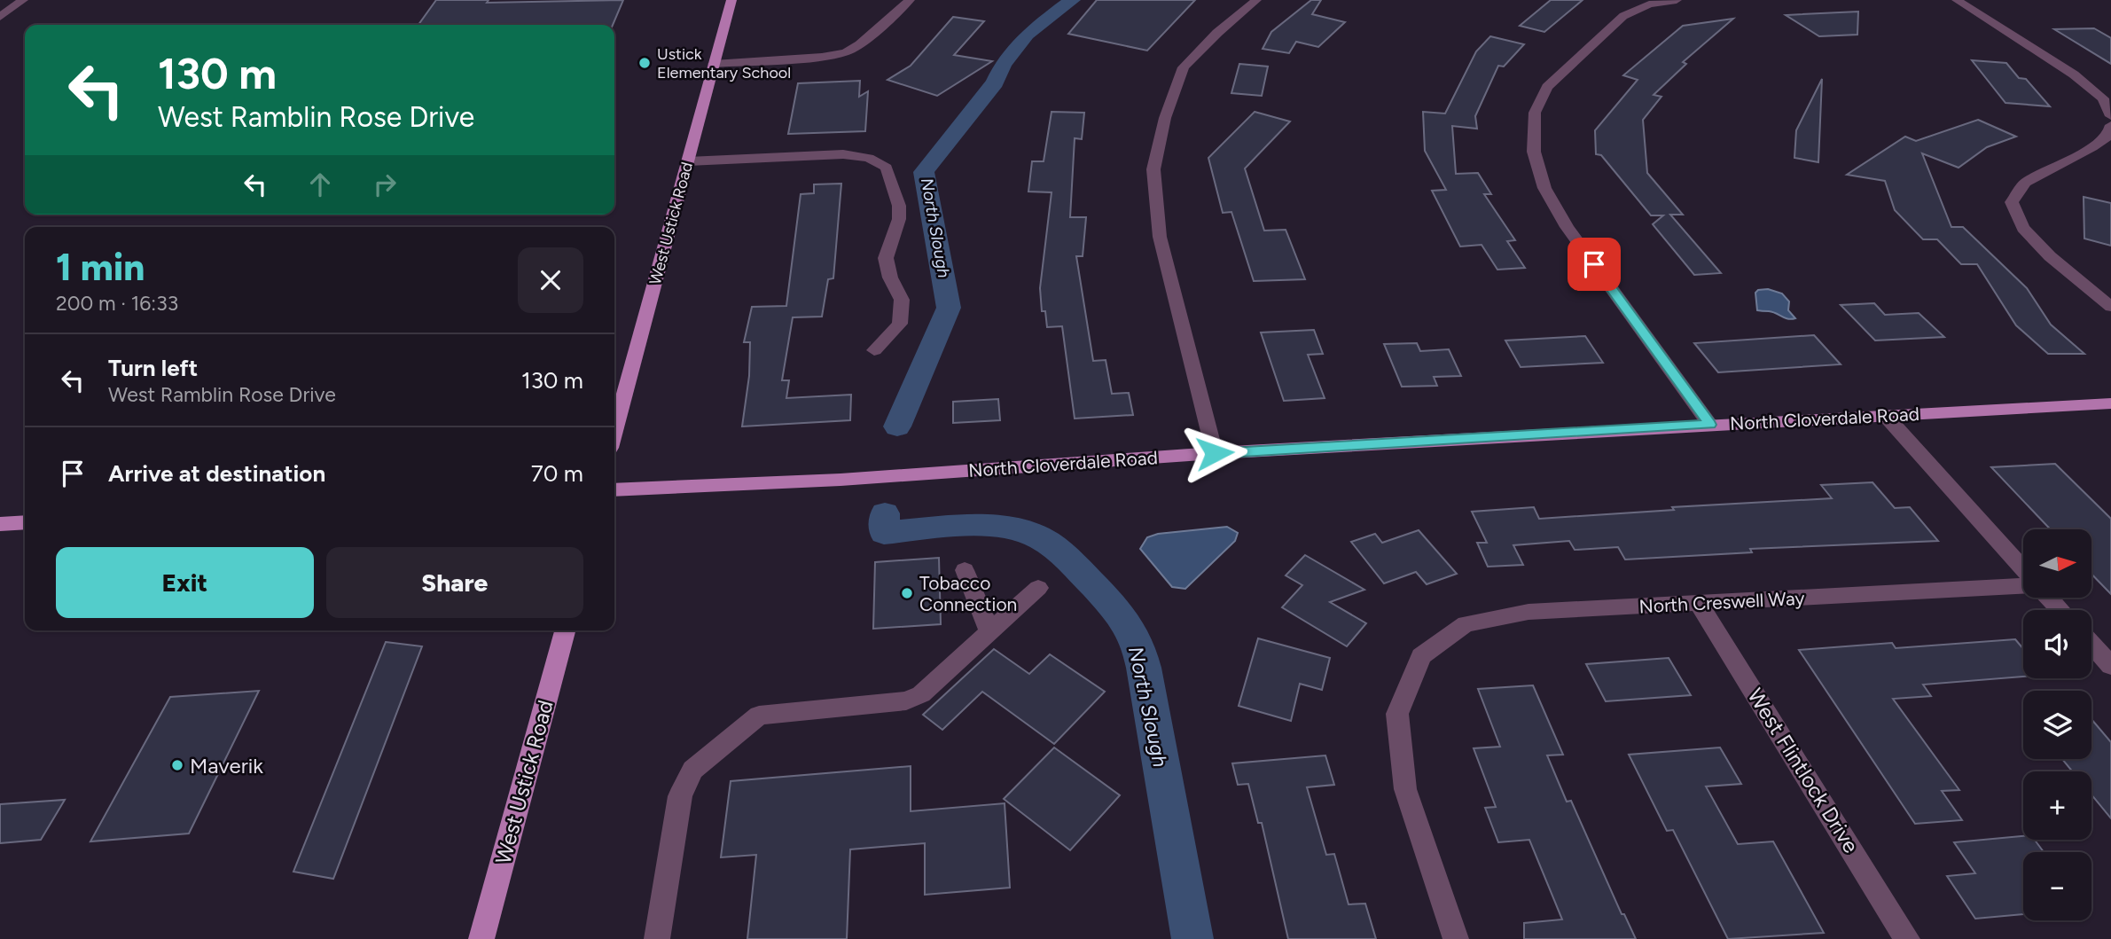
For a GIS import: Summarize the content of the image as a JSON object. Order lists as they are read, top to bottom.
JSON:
{
  "streets": {
    "main road": ["West Ustick Road", "North Cloverdale Road"],
    "street": ["North Creswell Way", "West Flintlock Drive"]
  },
  "crossings": [
    ["North Creswell Way", "West Flintlock Drive"]
  ],
  "water": ["North Slough"],
  "places": ["Ustick Elementary School", "Tobacco Connection", "Maverik"],
  "north": "right",
  "page": {
    "turn": ["130 m", "West Ramblin Rose Drive"],
    "heading": ["1 min", "200 m · 16:33"],
    "list": [
      {
        "name": "Turn left",
        "note": "West Ramblin Rose Drive",
        "value": "130 m"
      },
      {
        "name": "Arrive at destination",
        "value": "70 m"
      }
    ],
    "map_buttons": ["+", "−"],
    "buttons": ["Exit", "Share"]
  }
}
